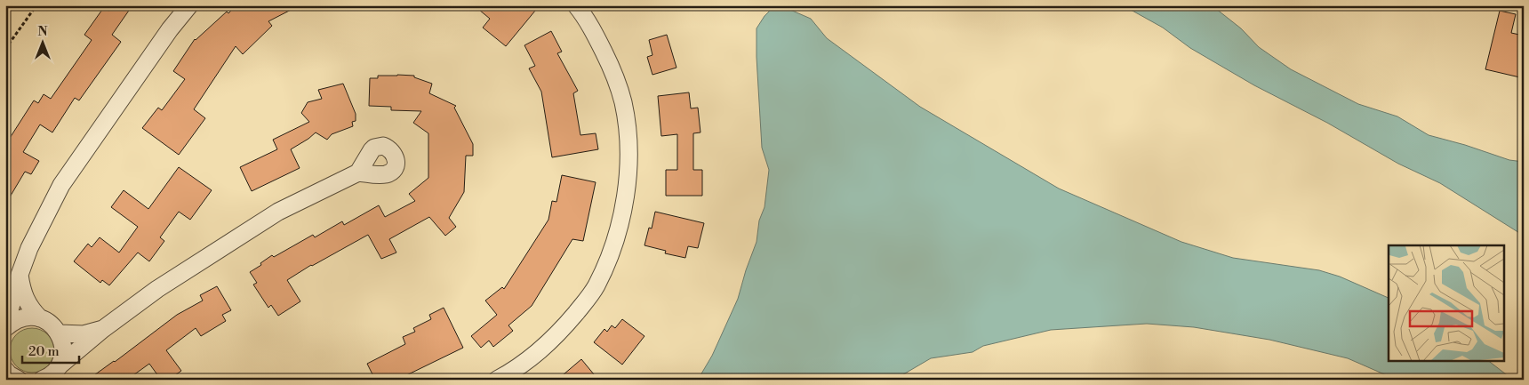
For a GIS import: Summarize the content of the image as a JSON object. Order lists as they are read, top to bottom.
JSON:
{
  "scale_bar": "20 m",
  "north": "top"
}
